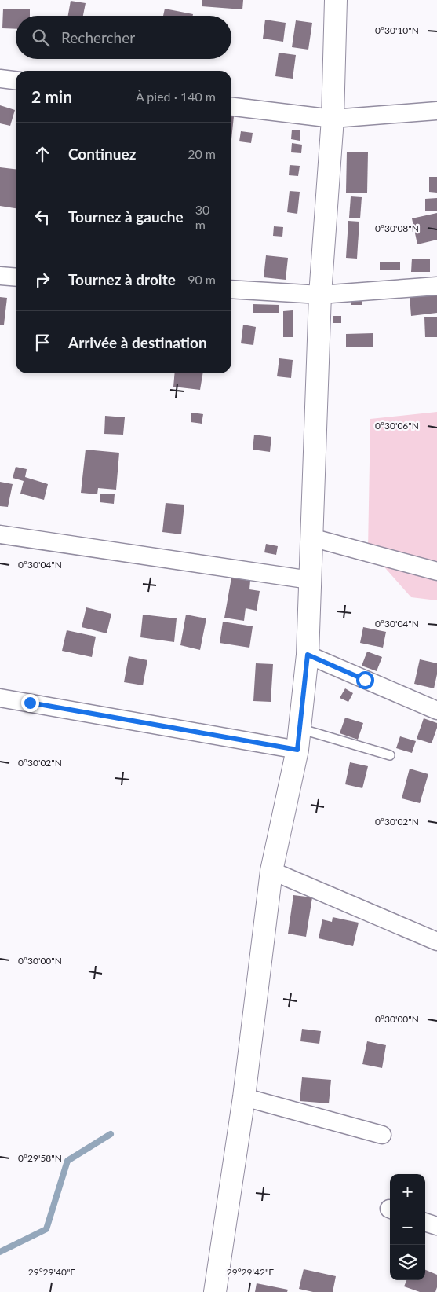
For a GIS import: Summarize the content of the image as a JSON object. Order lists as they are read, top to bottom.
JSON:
{
  "page": {
    "search": "Rechercher",
    "heading": ["2 min", "À pied · 140 m"],
    "list": [
      ["Continuez", "20 m"],
      ["Tournez à gauche", "30 m"],
      ["Tournez à droite", "90 m"],
      "Arrivée à destination"
    ],
    "map_buttons": ["+", "−"]
  },
  "coordinates": [
    "0°30'10\"N",
    "0°30'08\"N",
    "0°30'06\"N",
    "0°30'04\"N",
    "0°30'02\"N",
    "0°30'00\"N",
    "0°29'58\"N",
    "29°29'40\"E",
    "29°29'42\"E"
  ]
}
